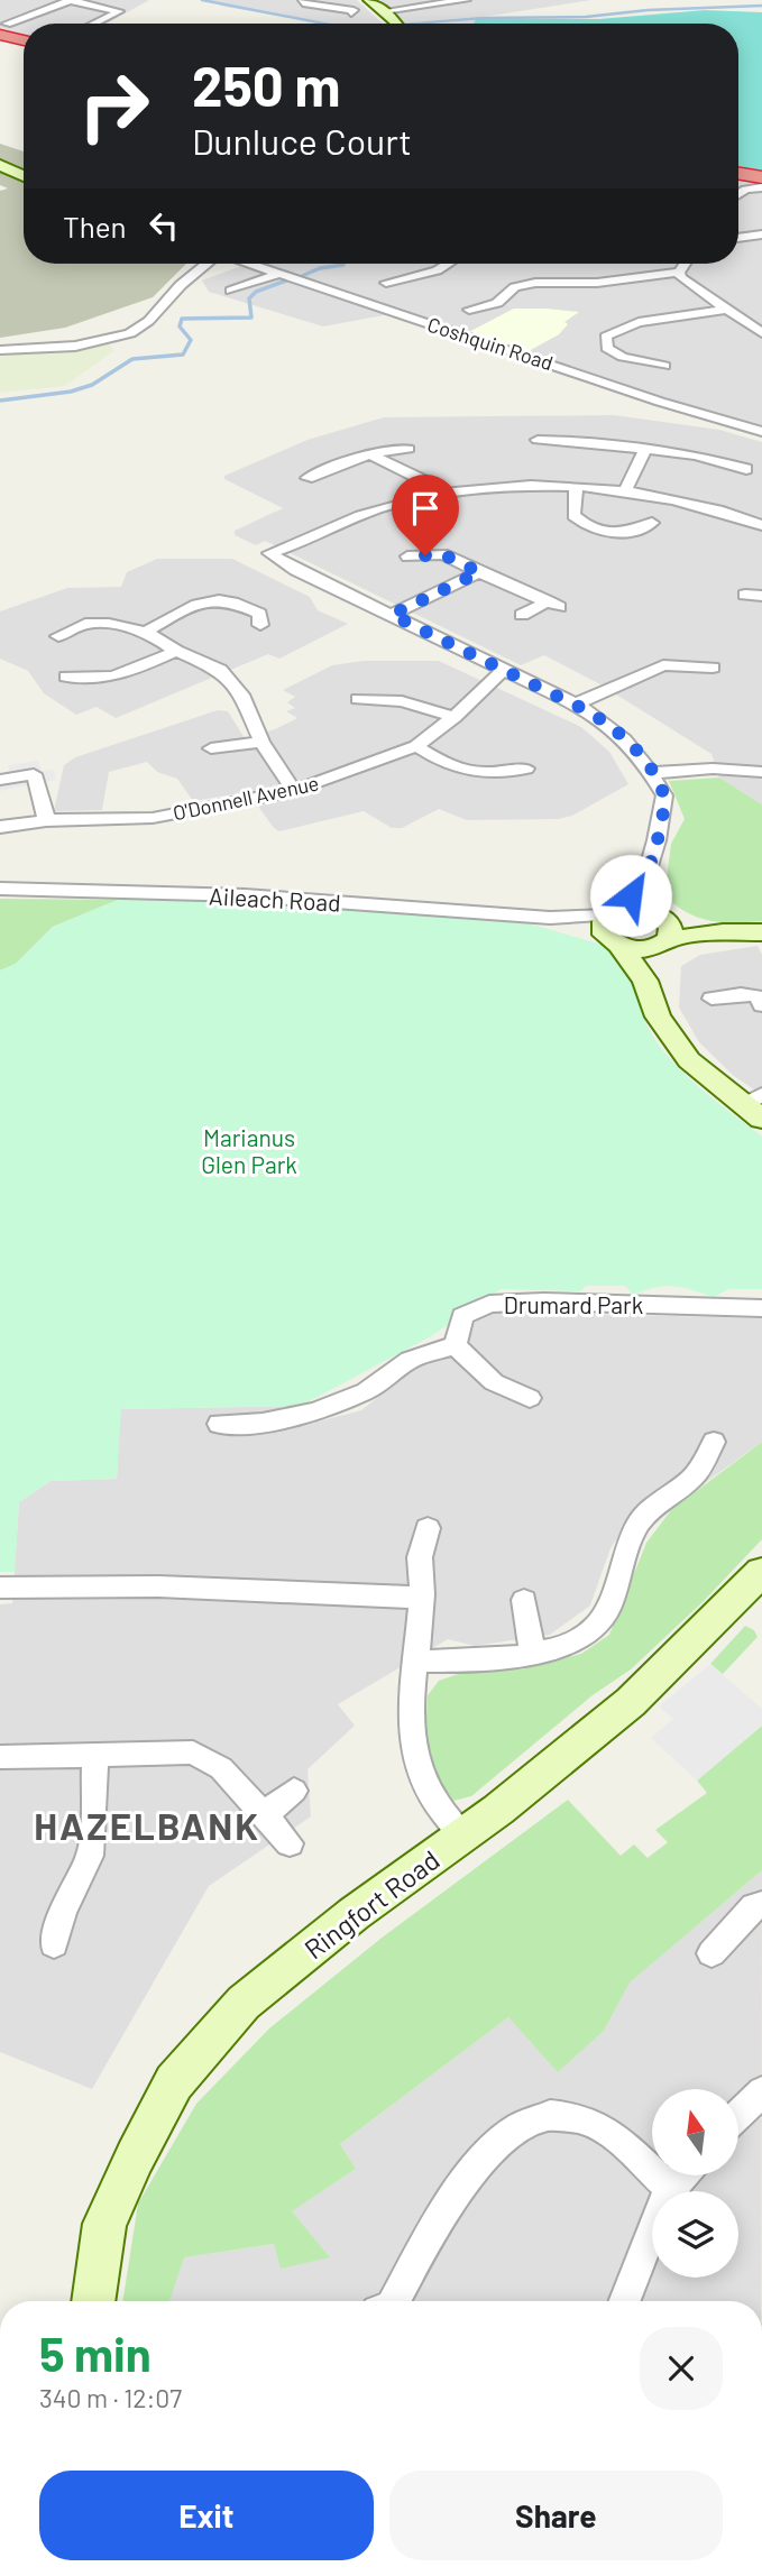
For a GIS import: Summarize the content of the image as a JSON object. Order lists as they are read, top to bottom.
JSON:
{
  "streets": {
    "street": [
      "Coshquin Road",
      "O'Donnell Avenue",
      "Aileach Road",
      "Drumard Park",
      "Ringfort Road"
    ]
  },
  "districts": ["HAZELBANK"],
  "parks": ["Marianus Glen Park"],
  "north": "top",
  "page": {
    "turn": ["250 m", "Dunluce Court"],
    "then": "Then",
    "heading": ["5 min", "340 m · 12:07"],
    "buttons": ["Exit", "Share"]
  }
}
